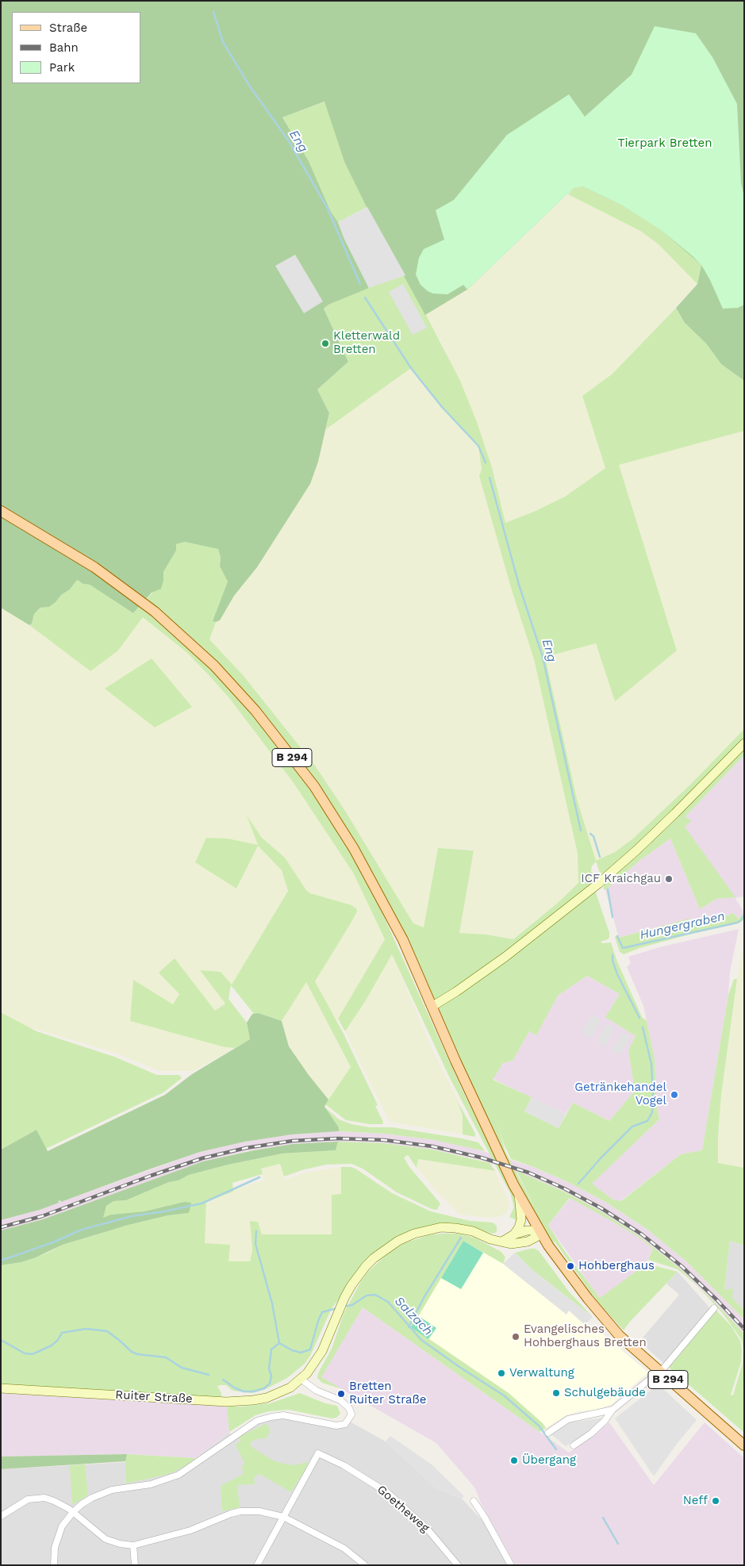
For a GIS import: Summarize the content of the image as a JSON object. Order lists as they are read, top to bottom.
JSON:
{
  "streets": {
    "main road": ["B 294"],
    "street": ["Ruiter Straße", "Goetheweg"]
  },
  "crossings": [
    ["B 294", "Ruiter Straße"]
  ],
  "water": ["Eng", "Hungergraben", "Salzach"],
  "parks": ["Tierpark Bretten"],
  "places": [
    "Kletterwald Bretten",
    "ICF Kraichgau",
    "Getränkehandel Vogel",
    "Hohberghaus",
    "Evangelisches Hohberghaus Bretten",
    "Verwaltung",
    "Schulgebäude",
    "Bretten Ruiter Straße",
    "Übergang",
    "Neff"
  ],
  "legend": ["Straße", "Bahn", "Park"]
}
